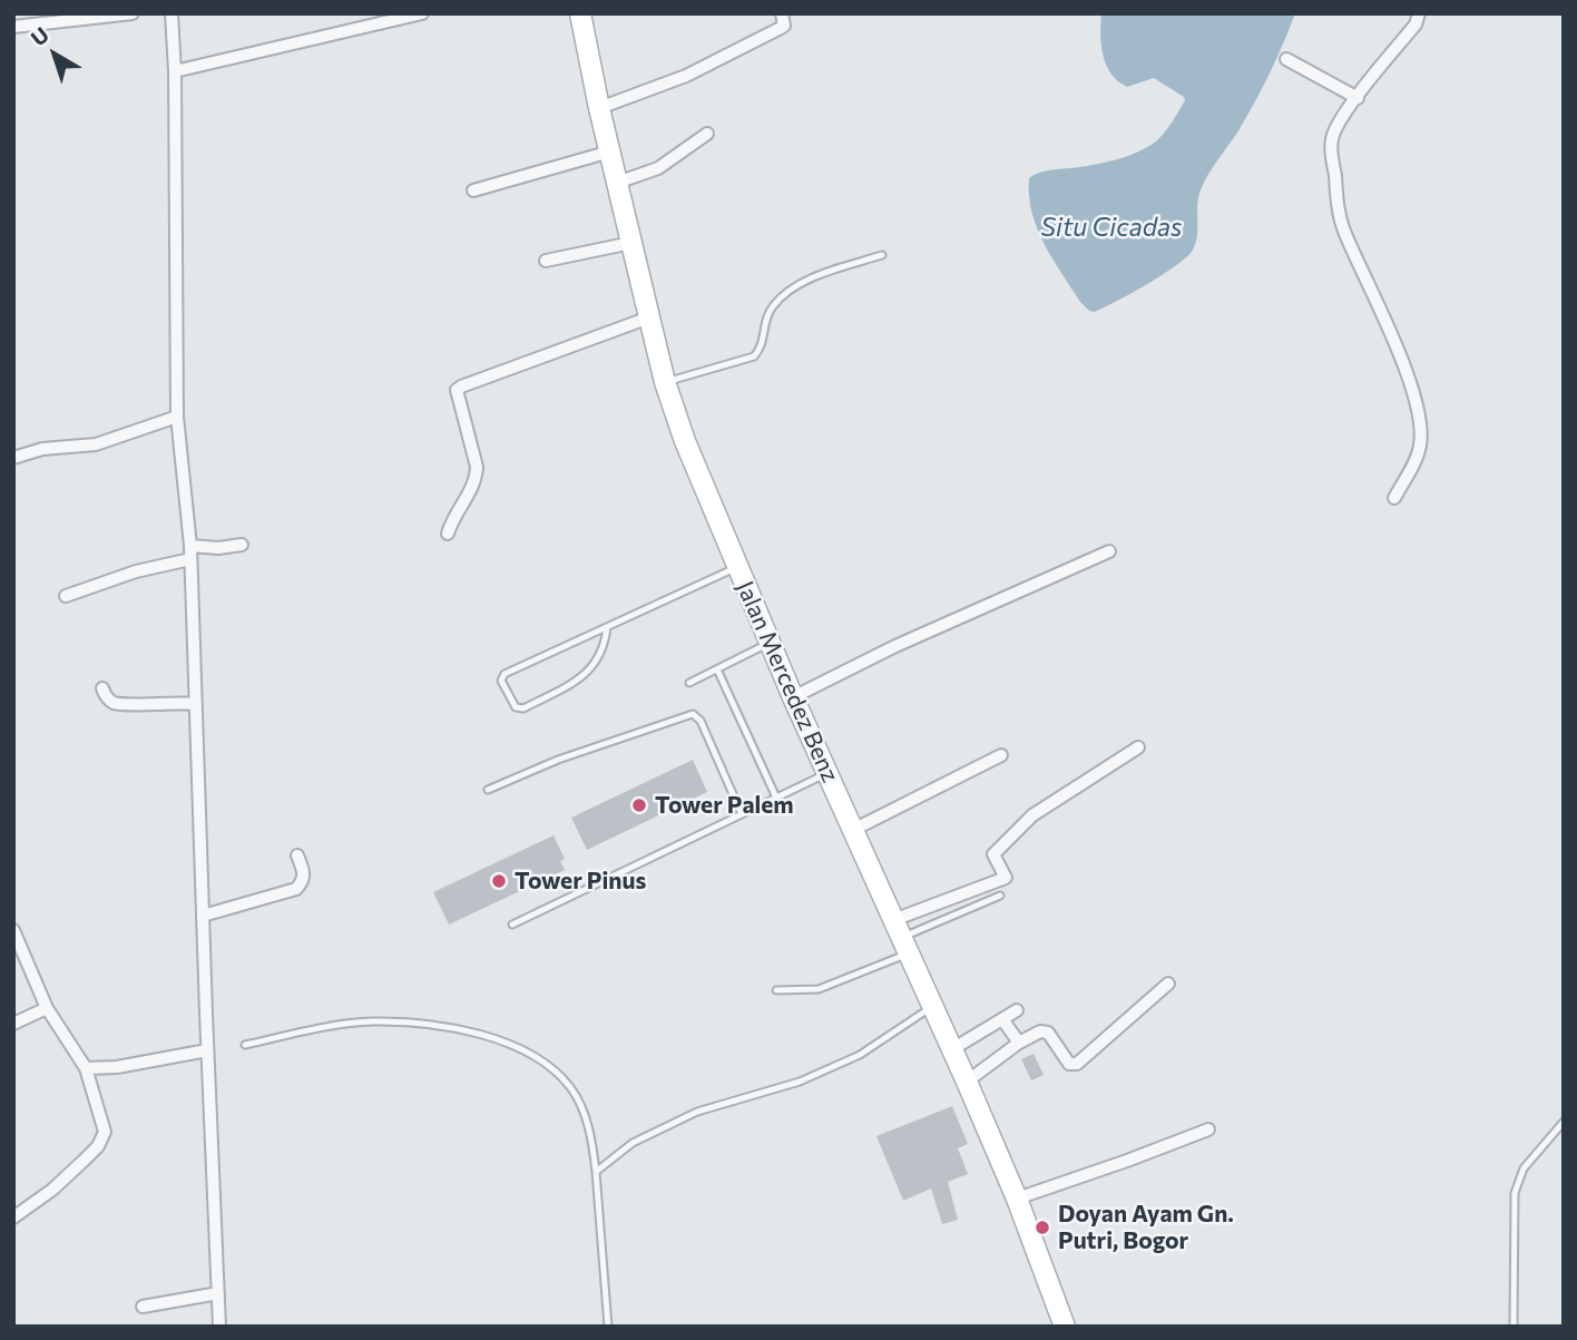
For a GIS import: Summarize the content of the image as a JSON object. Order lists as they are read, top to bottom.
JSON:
{
  "streets": {
    "main road": ["Jalan Mercedez Benz"]
  },
  "water": ["Situ Cicadas"],
  "places": ["Tower Palem", "Tower Pinus", "Doyan Ayam Gn. Putri, Bogor"],
  "north": "top left"
}
